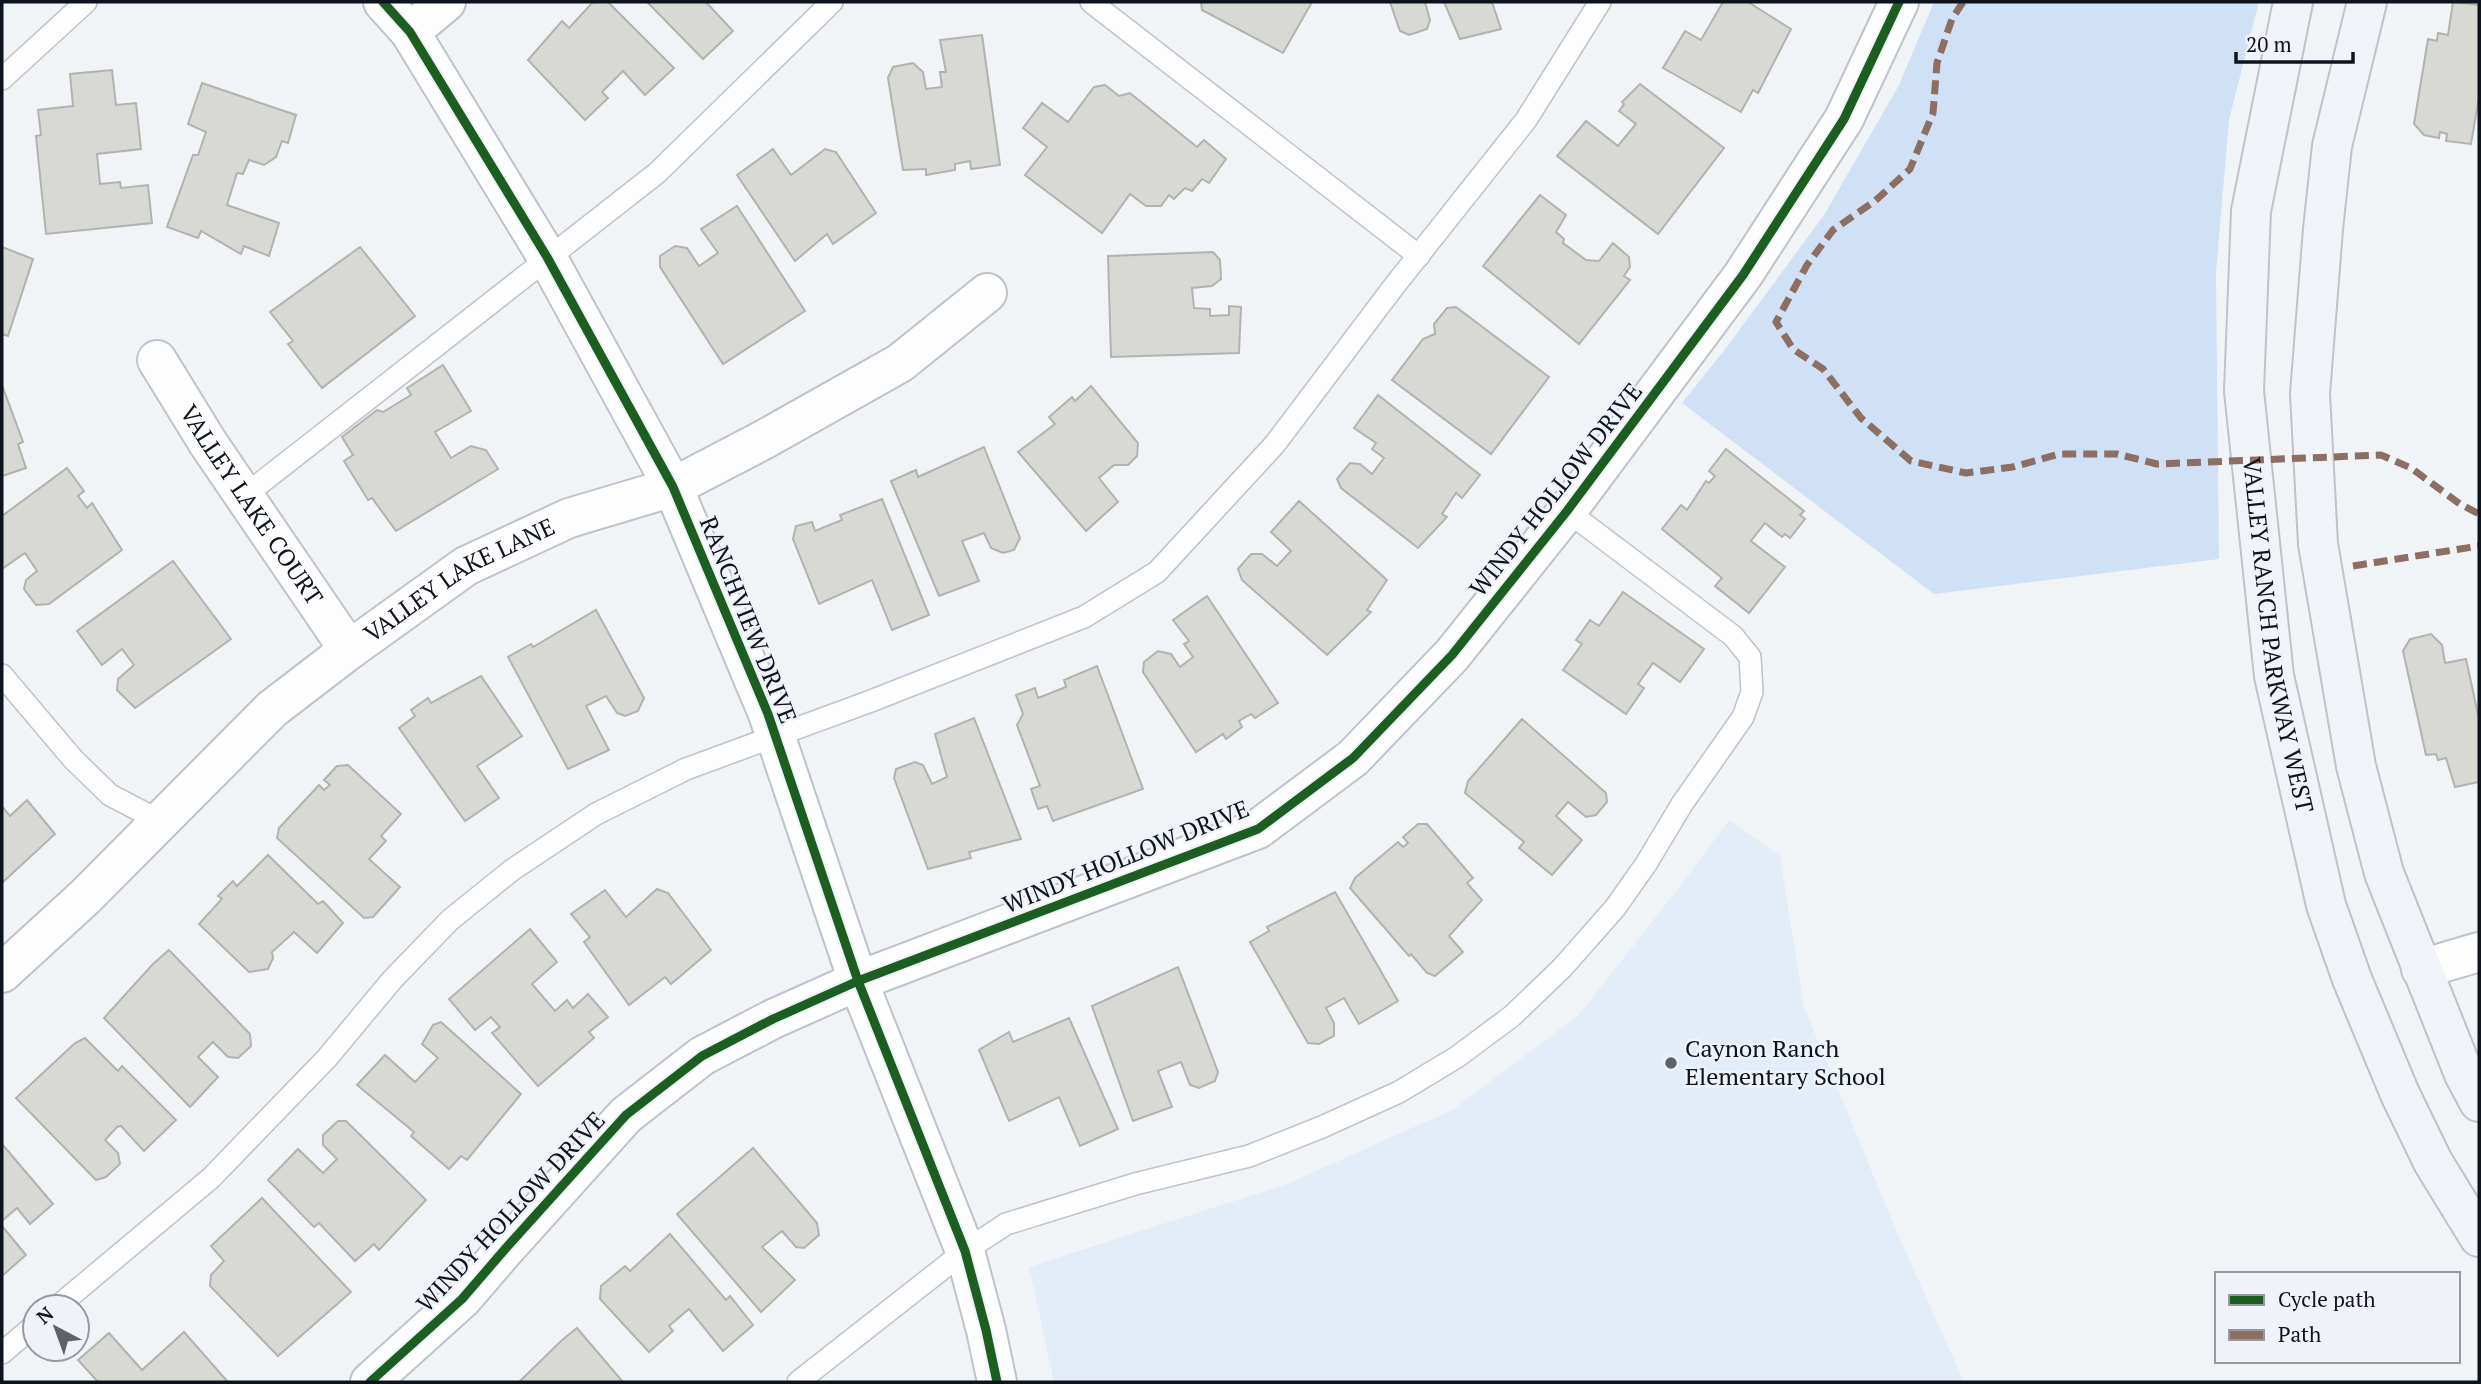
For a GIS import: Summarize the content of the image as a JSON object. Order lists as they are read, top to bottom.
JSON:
{
  "streets": {
    "main road": ["VALLEY RANCH PARKWAY WEST"],
    "street": [
      "WINDY HOLLOW DRIVE",
      "VALLEY LAKE COURT",
      "VALLEY LAKE LANE",
      "RANCHVIEW DRIVE"
    ]
  },
  "crossings": [
    ["WINDY HOLLOW DRIVE", "RANCHVIEW DRIVE"],
    ["VALLEY LAKE COURT", "VALLEY LAKE LANE"],
    ["VALLEY LAKE LANE", "RANCHVIEW DRIVE"]
  ],
  "places": ["Caynon Ranch Elementary School"],
  "legend": ["Cycle path", "Path"],
  "scale_bar": "20 m",
  "north": "top left"
}
